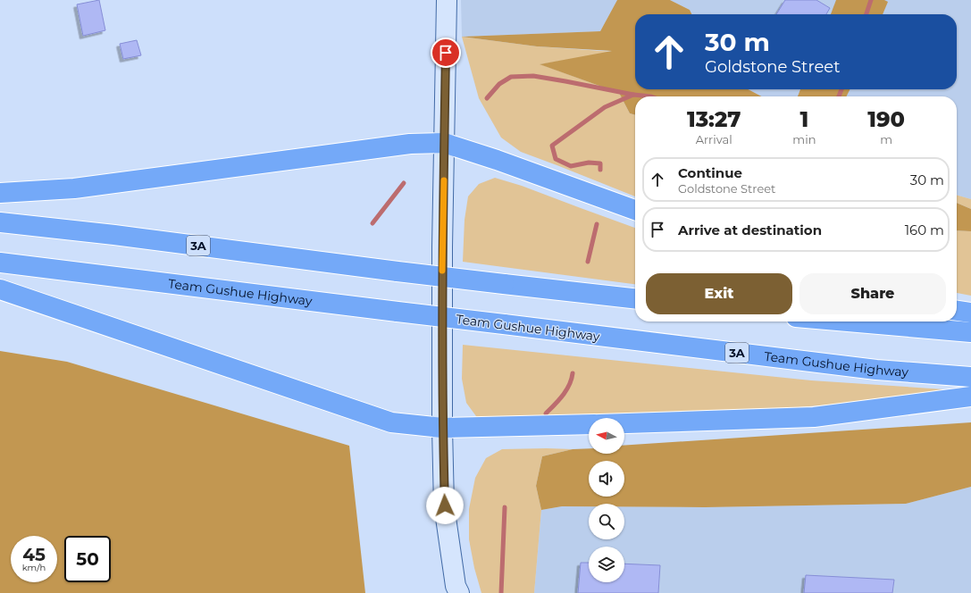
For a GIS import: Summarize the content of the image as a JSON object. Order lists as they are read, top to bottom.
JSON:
{
  "streets": {
    "highway": ["3A", "Team Gushue Highway"]
  },
  "north": "left",
  "page": {
    "turn": ["30 m", "Goldstone Street"],
    "eta": [
      "13:27",
      "Arrival",
      "1",
      "min",
      "190",
      "m"
    ],
    "list": [
      {
        "name": "Continue",
        "note": "Goldstone Street",
        "value": "30 m"
      },
      {
        "name": "Arrive at destination",
        "value": "160 m"
      }
    ],
    "buttons": ["Exit", "Share"],
    "speed": "45 km/h",
    "limit": "50"
  }
}
